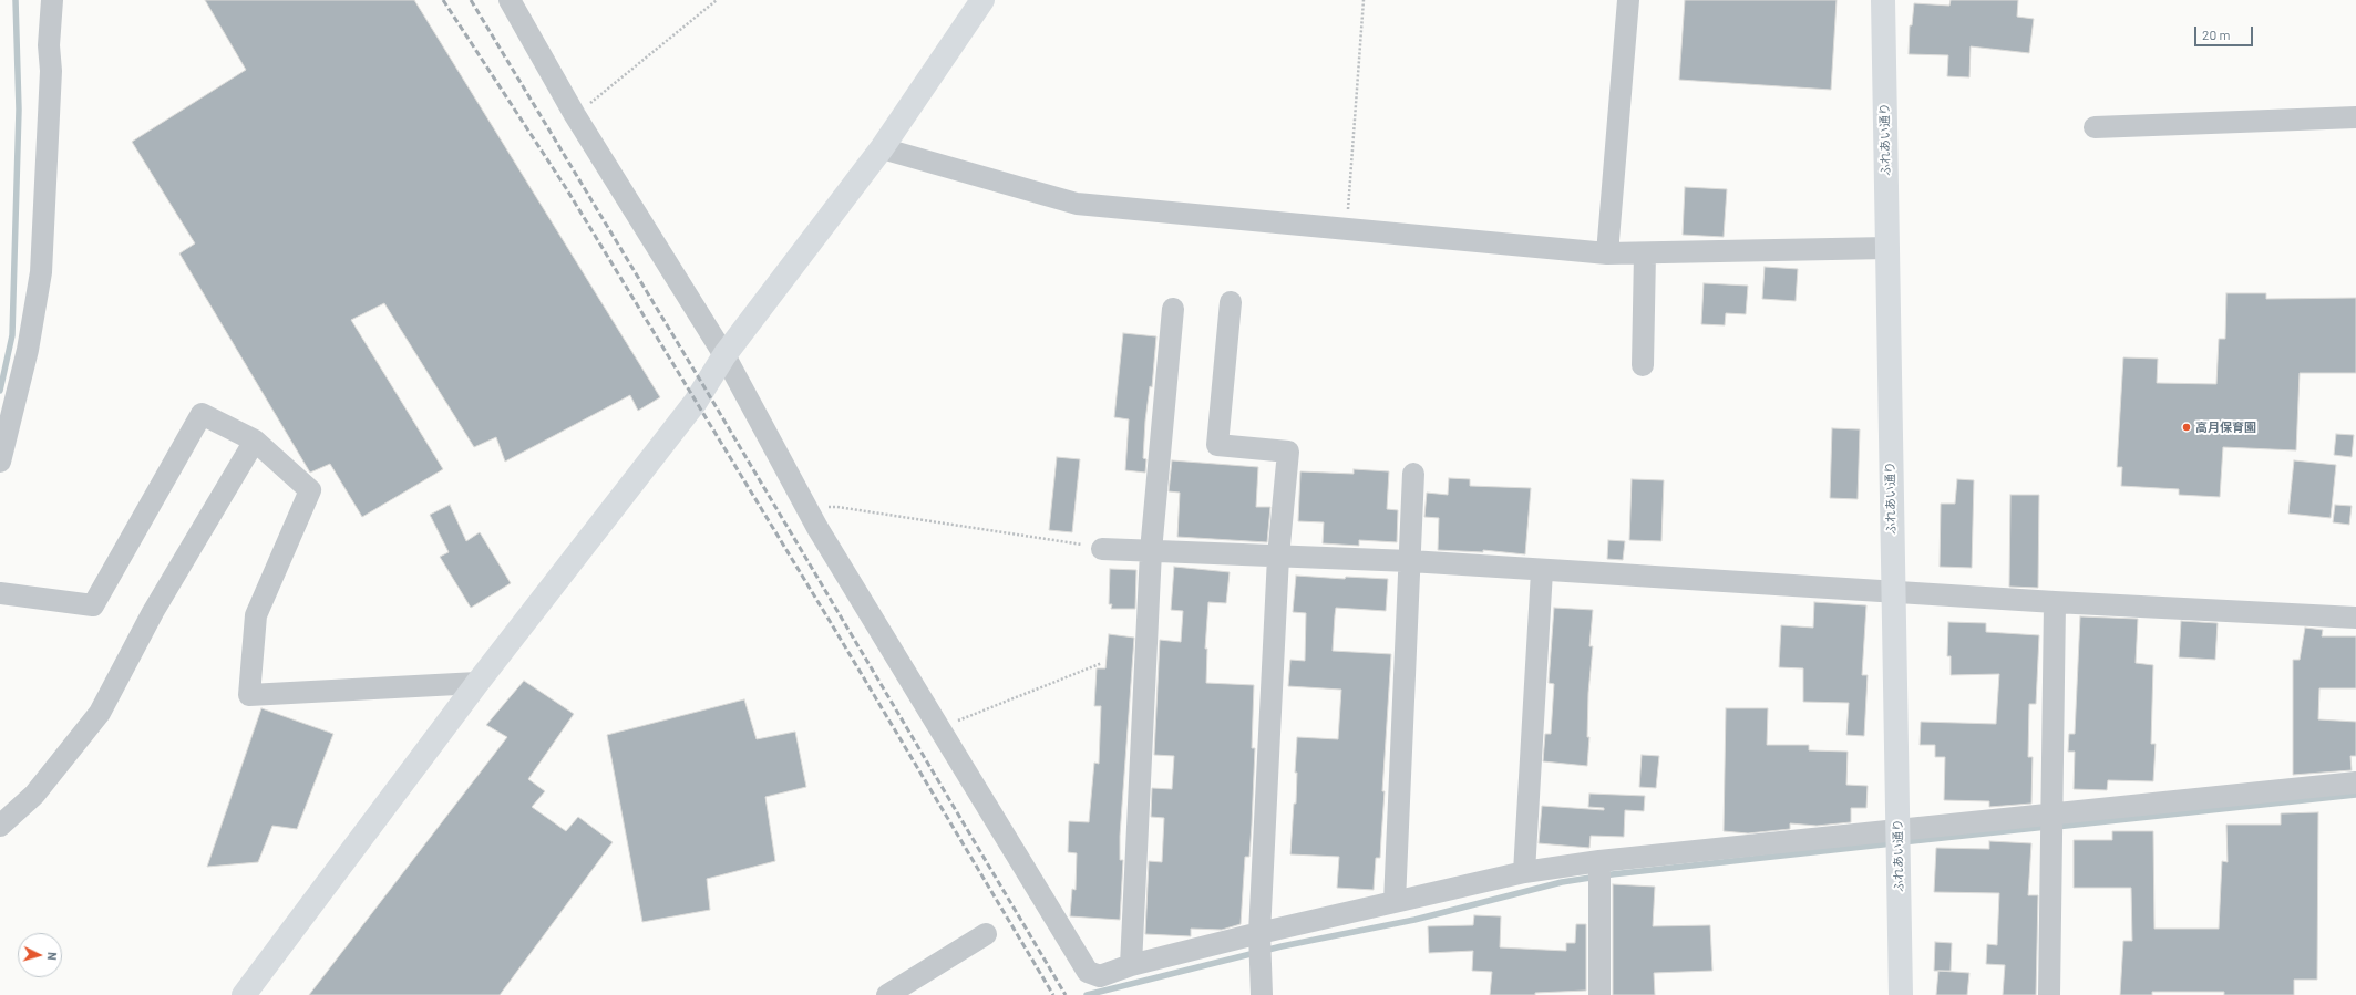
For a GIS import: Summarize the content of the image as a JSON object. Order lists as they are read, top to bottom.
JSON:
{
  "streets": {
    "street": ["ふれあい通り"]
  },
  "places": ["高月保育園"],
  "scale_bar": "20 m",
  "north": "right"
}
